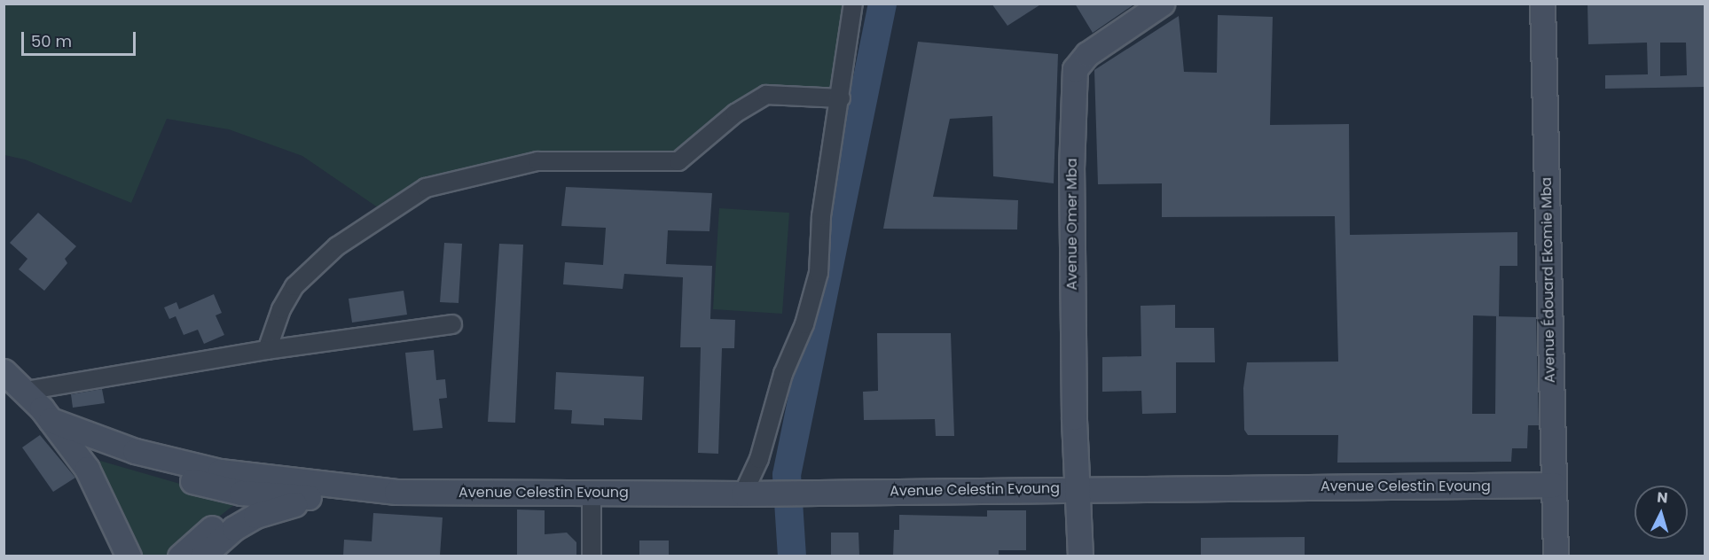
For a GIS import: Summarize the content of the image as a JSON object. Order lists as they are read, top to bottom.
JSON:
{
  "streets": {
    "street": ["Avenue Omer Mba", "Avenue Édouard Ekomie Mba", "Avenue Celestin Evoung"]
  },
  "crossings": [
    ["Avenue Omer Mba", "Avenue Celestin Evoung"],
    ["Avenue Édouard Ekomie Mba", "Avenue Celestin Evoung"]
  ],
  "scale_bar": "50 m",
  "north": "top"
}
